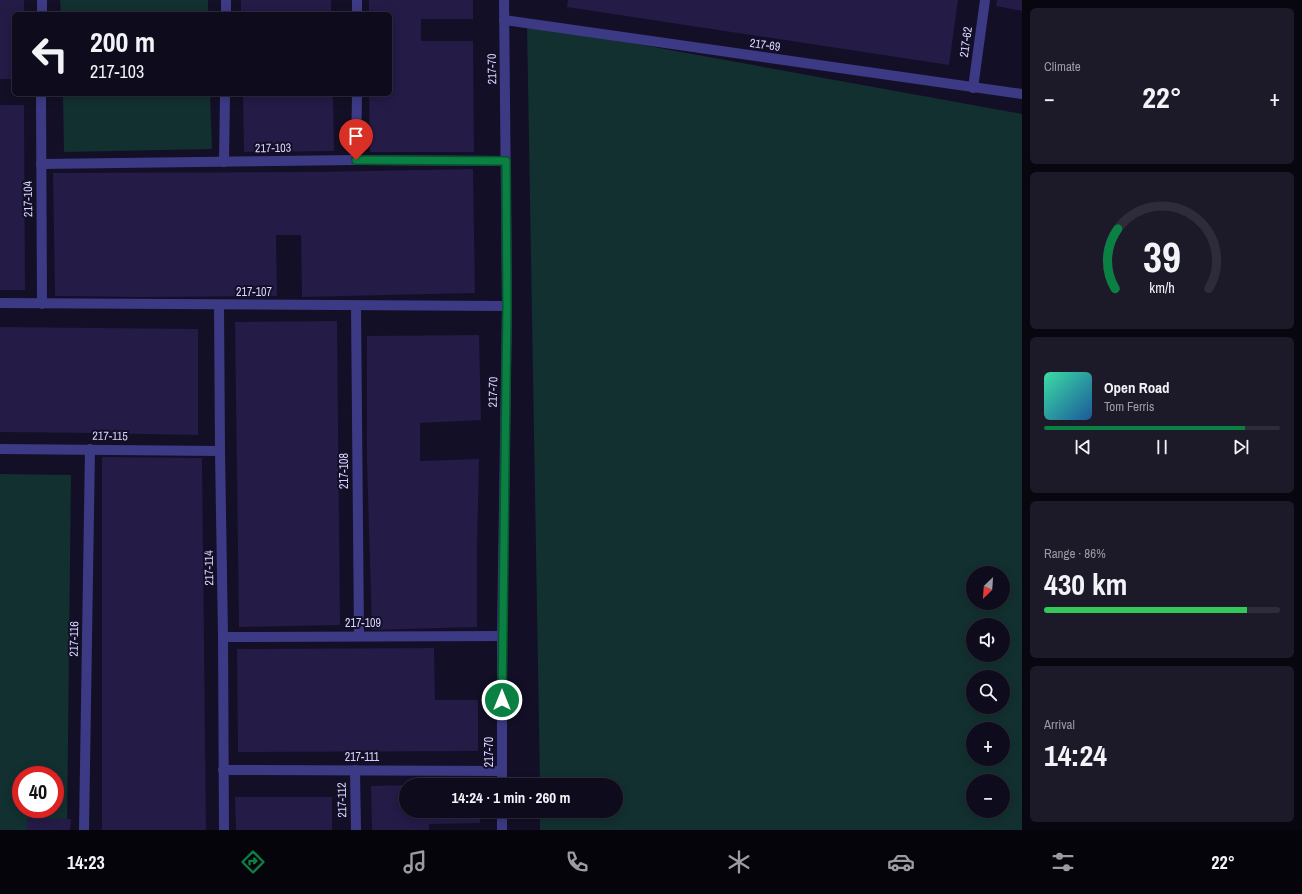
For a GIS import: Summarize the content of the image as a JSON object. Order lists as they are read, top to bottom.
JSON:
{
  "streets": {
    "street": [
      "217-62",
      "217-69",
      "217-70",
      "217-103",
      "217-104",
      "217-107",
      "217-115",
      "217-108",
      "217-114",
      "217-109",
      "217-116",
      "217-111",
      "217-112"
    ]
  },
  "crossings": [
    ["217-62", "217-69"],
    ["217-69", "217-70"],
    ["217-70", "217-103"],
    ["217-70", "217-107"],
    ["217-70", "217-109"],
    ["217-70", "217-111"],
    ["217-103", "217-104"],
    ["217-104", "217-107"],
    ["217-107", "217-108"],
    ["217-107", "217-114"],
    ["217-115", "217-114"],
    ["217-115", "217-116"],
    ["217-108", "217-109"],
    ["217-114", "217-109"],
    ["217-114", "217-111"],
    ["217-111", "217-112"]
  ],
  "north": "bottom left",
  "page": {
    "tile": [
      "Climate",
      ["Range · 86%", "430 km"],
      ["Arrival", "14:24"]
    ],
    "turn": ["200 m", "217-103"],
    "heat": ["−", "22°", "+"],
    "song": ["Open Road", "Tom Ferris"],
    "map_buttons": ["+", "−"],
    "limit": "40",
    "trip": "14:24 · 1 min · 260 m",
    "tabs": ["14:23", "22°"],
    "gauge": ["39", "km/h"]
  }
}
